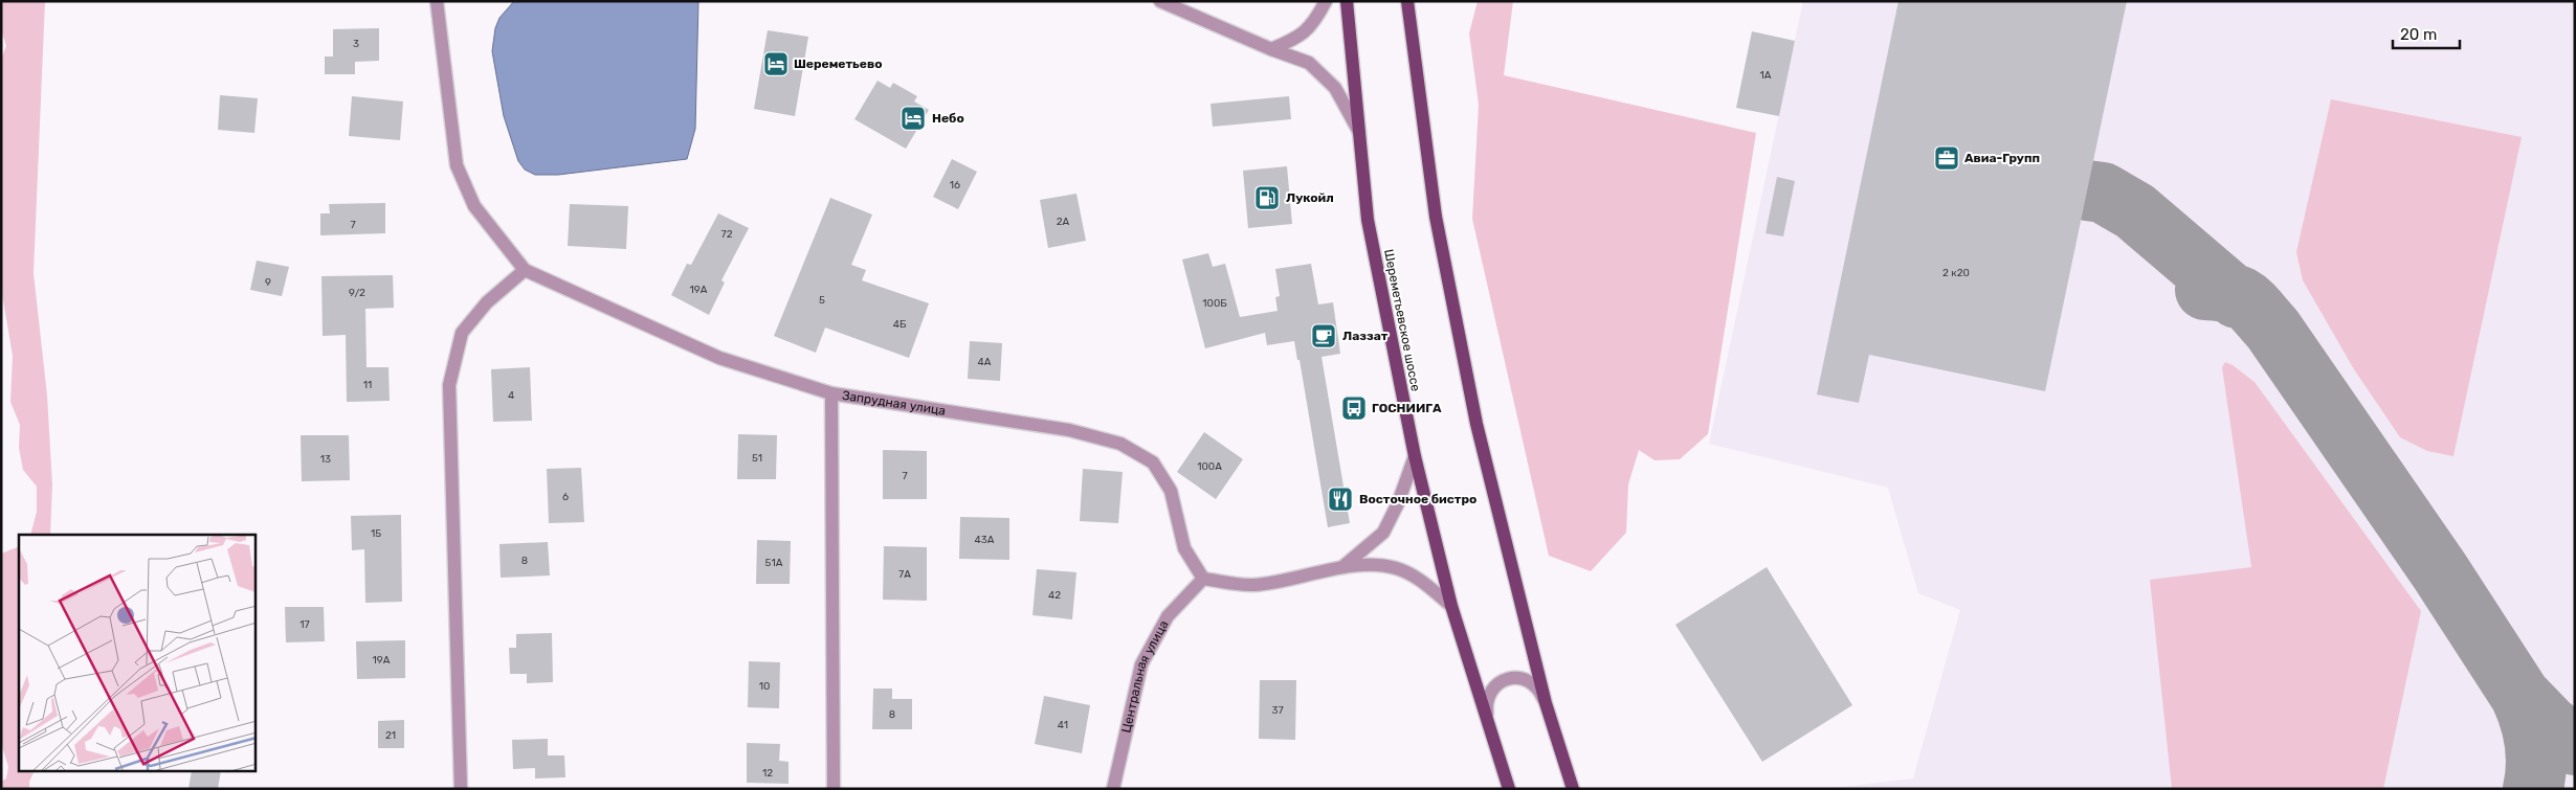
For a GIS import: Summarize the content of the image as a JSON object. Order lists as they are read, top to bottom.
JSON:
{
  "streets": {
    "main road": ["Шереметьевское шоссе"],
    "street": ["Запрудная улица", "Центральная улица"]
  },
  "crossings": [
    ["Запрудная улица", "Центральная улица"]
  ],
  "places": {
    "hotel": ["Шереметьево", "Небо"],
    "office": ["Авиа-Групп"],
    "fuel station": ["Лукойл"],
    "cafe": ["Лаззат"],
    "bus stop": ["ГОСНИИГА"],
    "restaurant": ["Восточное бистро"]
  },
  "house_numbers": [
    "3",
    "1А",
    "16",
    "2А",
    "7",
    "72",
    "2 к20",
    "9",
    "19А",
    "9/2",
    "5",
    "100Б",
    "4Б",
    "4А",
    "11",
    "4",
    "51",
    "13",
    "100А",
    "7",
    "6",
    "15",
    "43А",
    "8",
    "51А",
    "7А",
    "42",
    "17",
    "19А",
    "10",
    "37",
    "8",
    "41",
    "21",
    "12"
  ],
  "scale_bar": "20 m"
}
